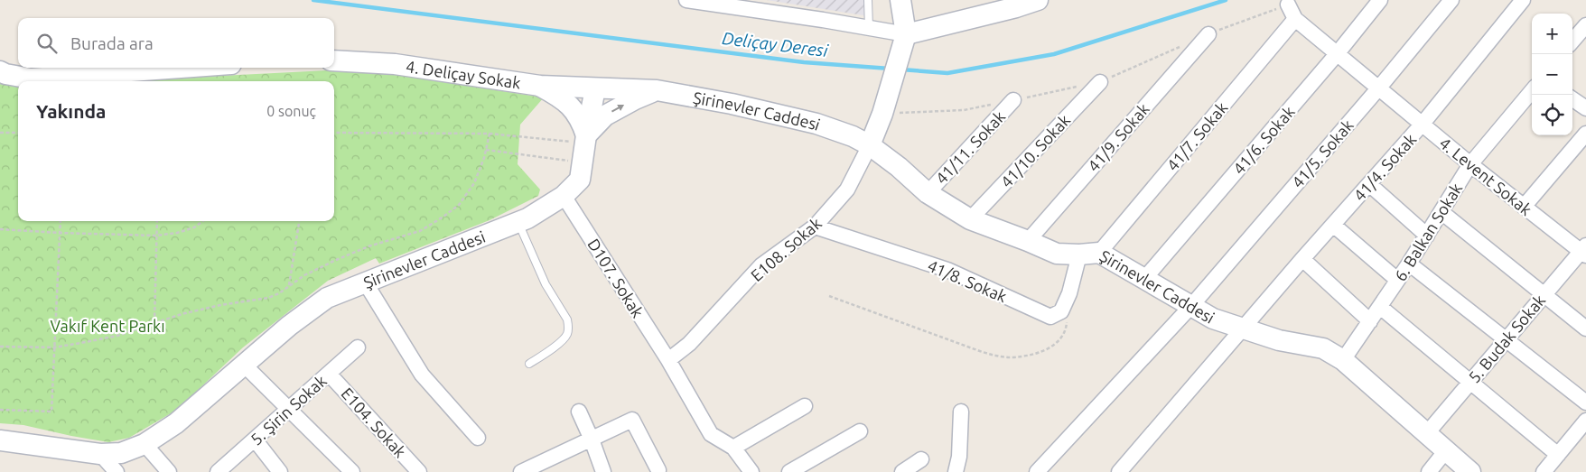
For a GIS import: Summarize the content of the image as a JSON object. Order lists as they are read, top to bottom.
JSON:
{
  "streets": {
    "main road": ["4. Deliçay Sokak", "Şirinevler Caddesi"],
    "street": [
      "41/7. Sokak",
      "41/9. Sokak",
      "41/6. Sokak",
      "41/11. Sokak",
      "41/10. Sokak",
      "41/5. Sokak",
      "41/4. Sokak",
      "4. Levent Sokak",
      "6. Balkan Sokak",
      "E108. Sokak",
      "D107. Sokak",
      "41/8. Sokak",
      "5. Budak Sokak",
      "5. Şirin Sokak",
      "E104. Sokak"
    ]
  },
  "crossings": [
    ["4. Deliçay Sokak", "Şirinevler Caddesi"],
    ["Şirinevler Caddesi", "41/7. Sokak"],
    ["Şirinevler Caddesi", "41/9. Sokak"],
    ["Şirinevler Caddesi", "41/6. Sokak"],
    ["Şirinevler Caddesi", "41/11. Sokak"],
    ["Şirinevler Caddesi", "41/10. Sokak"],
    ["Şirinevler Caddesi", "41/5. Sokak"],
    ["Şirinevler Caddesi", "41/4. Sokak"],
    ["Şirinevler Caddesi", "6. Balkan Sokak"],
    ["Şirinevler Caddesi", "E108. Sokak"],
    ["Şirinevler Caddesi", "D107. Sokak"],
    ["Şirinevler Caddesi", "5. Budak Sokak"],
    ["41/7. Sokak", "4. Levent Sokak"],
    ["41/6. Sokak", "4. Levent Sokak"],
    ["41/5. Sokak", "4. Levent Sokak"],
    ["41/4. Sokak", "4. Levent Sokak"],
    ["4. Levent Sokak", "6. Balkan Sokak"],
    ["4. Levent Sokak", "5. Budak Sokak"],
    ["E108. Sokak", "D107. Sokak"],
    ["E108. Sokak", "41/8. Sokak"],
    ["5. Şirin Sokak", "E104. Sokak"]
  ],
  "water": ["Deliçay Deresi"],
  "parks": ["Vakıf Kent Parkı"],
  "page": {
    "map_buttons": ["+", "−"],
    "search": "Burada ara",
    "heading": ["Yakında", "0 sonuç"]
  }
}
